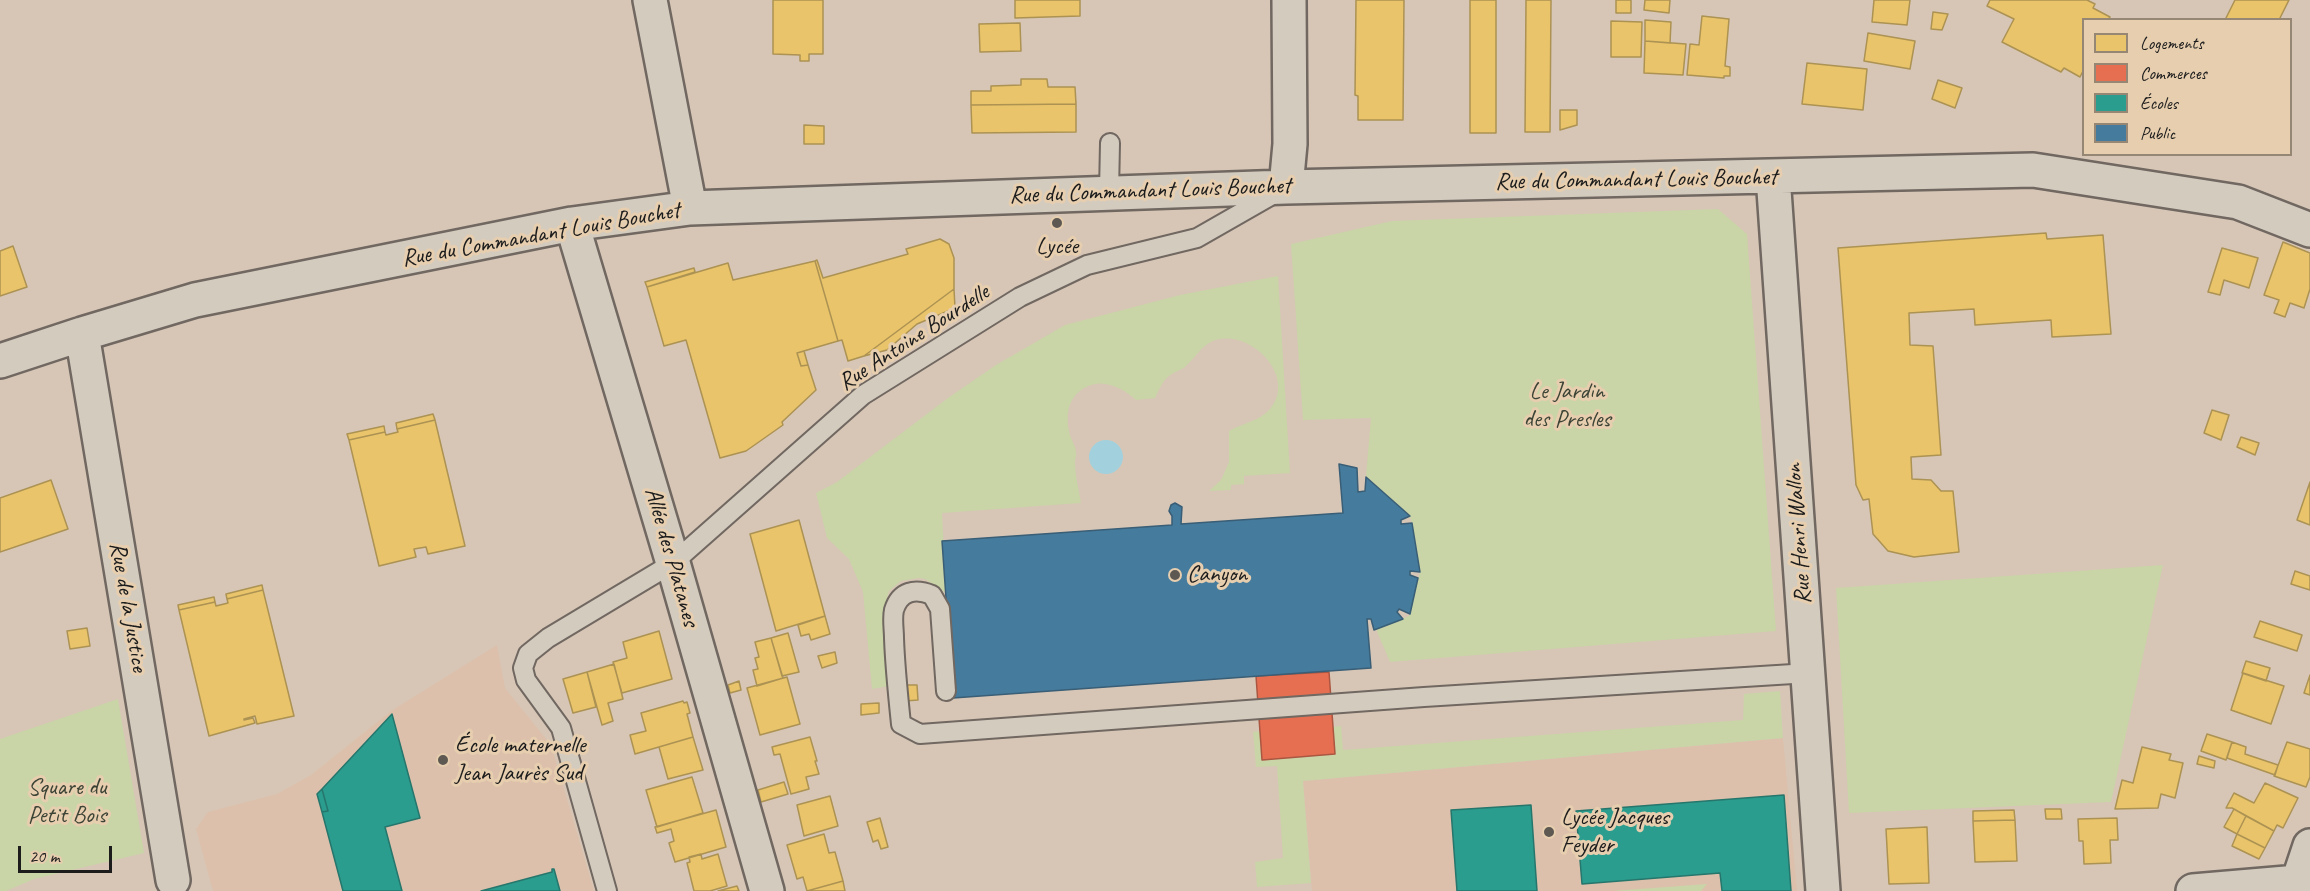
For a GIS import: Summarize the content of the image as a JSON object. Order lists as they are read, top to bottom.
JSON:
{
  "streets": {
    "street": [
      "Rue du Commandant Louis Bouchet",
      "Rue Henri Wallon",
      "Allée des Platanes",
      "Rue de la Justice"
    ],
    "lane": ["Rue Antoine Bourdelle"]
  },
  "crossings": [
    ["Rue du Commandant Louis Bouchet", "Rue Antoine Bourdelle"],
    ["Rue du Commandant Louis Bouchet", "Rue Henri Wallon"],
    ["Rue du Commandant Louis Bouchet", "Allée des Platanes"],
    ["Rue du Commandant Louis Bouchet", "Rue de la Justice"],
    ["Rue Antoine Bourdelle", "Allée des Platanes"]
  ],
  "parks": ["Le Jardin des Presles", "Square du Petit Bois"],
  "places": [
    "Lycée",
    "Canyon",
    "École maternelle Jean Jaurès Sud",
    "Lycée Jacques Feyder"
  ],
  "legend": [
    "Logements",
    "Commerces",
    "Écoles",
    "Public"
  ],
  "scale_bar": "20 m"
}
